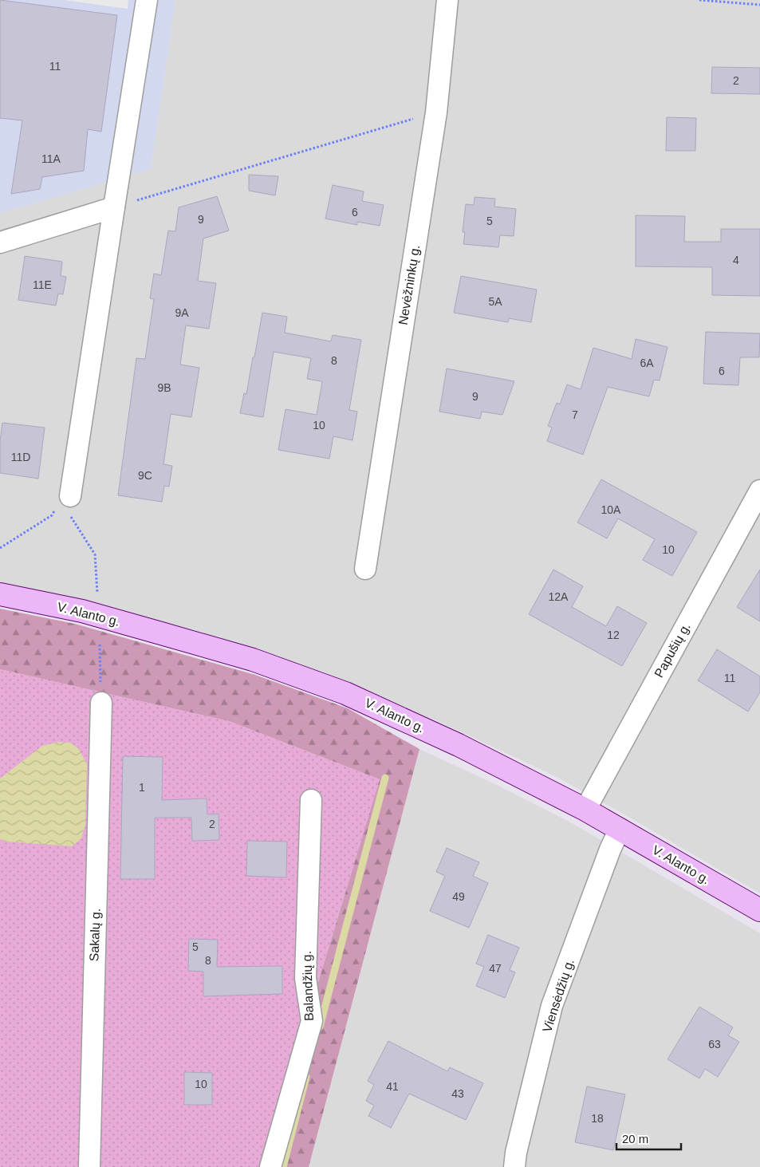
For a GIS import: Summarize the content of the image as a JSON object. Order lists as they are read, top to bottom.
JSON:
{
  "streets": {
    "main road": ["V. Alanto g."],
    "street": [
      "Nevėžninkų g.",
      "Papušių g.",
      "Sakalų g.",
      "Balandžių g.",
      "Viensėdžių g."
    ]
  },
  "crossings": [
    ["V. Alanto g.", "Papušių g."],
    ["V. Alanto g.", "Viensėdžių g."]
  ],
  "house_numbers": [
    "11",
    "2",
    "11A",
    "6",
    "9",
    "5",
    "4",
    "11E",
    "5A",
    "9A",
    "8",
    "6A",
    "6",
    "9B",
    "9",
    "7",
    "10",
    "11D",
    "9C",
    "10A",
    "10",
    "12A",
    "12",
    "11",
    "1",
    "2",
    "49",
    "5",
    "8",
    "47",
    "63",
    "10",
    "41",
    "43",
    "18"
  ],
  "scale_bar": "20 m"
}
